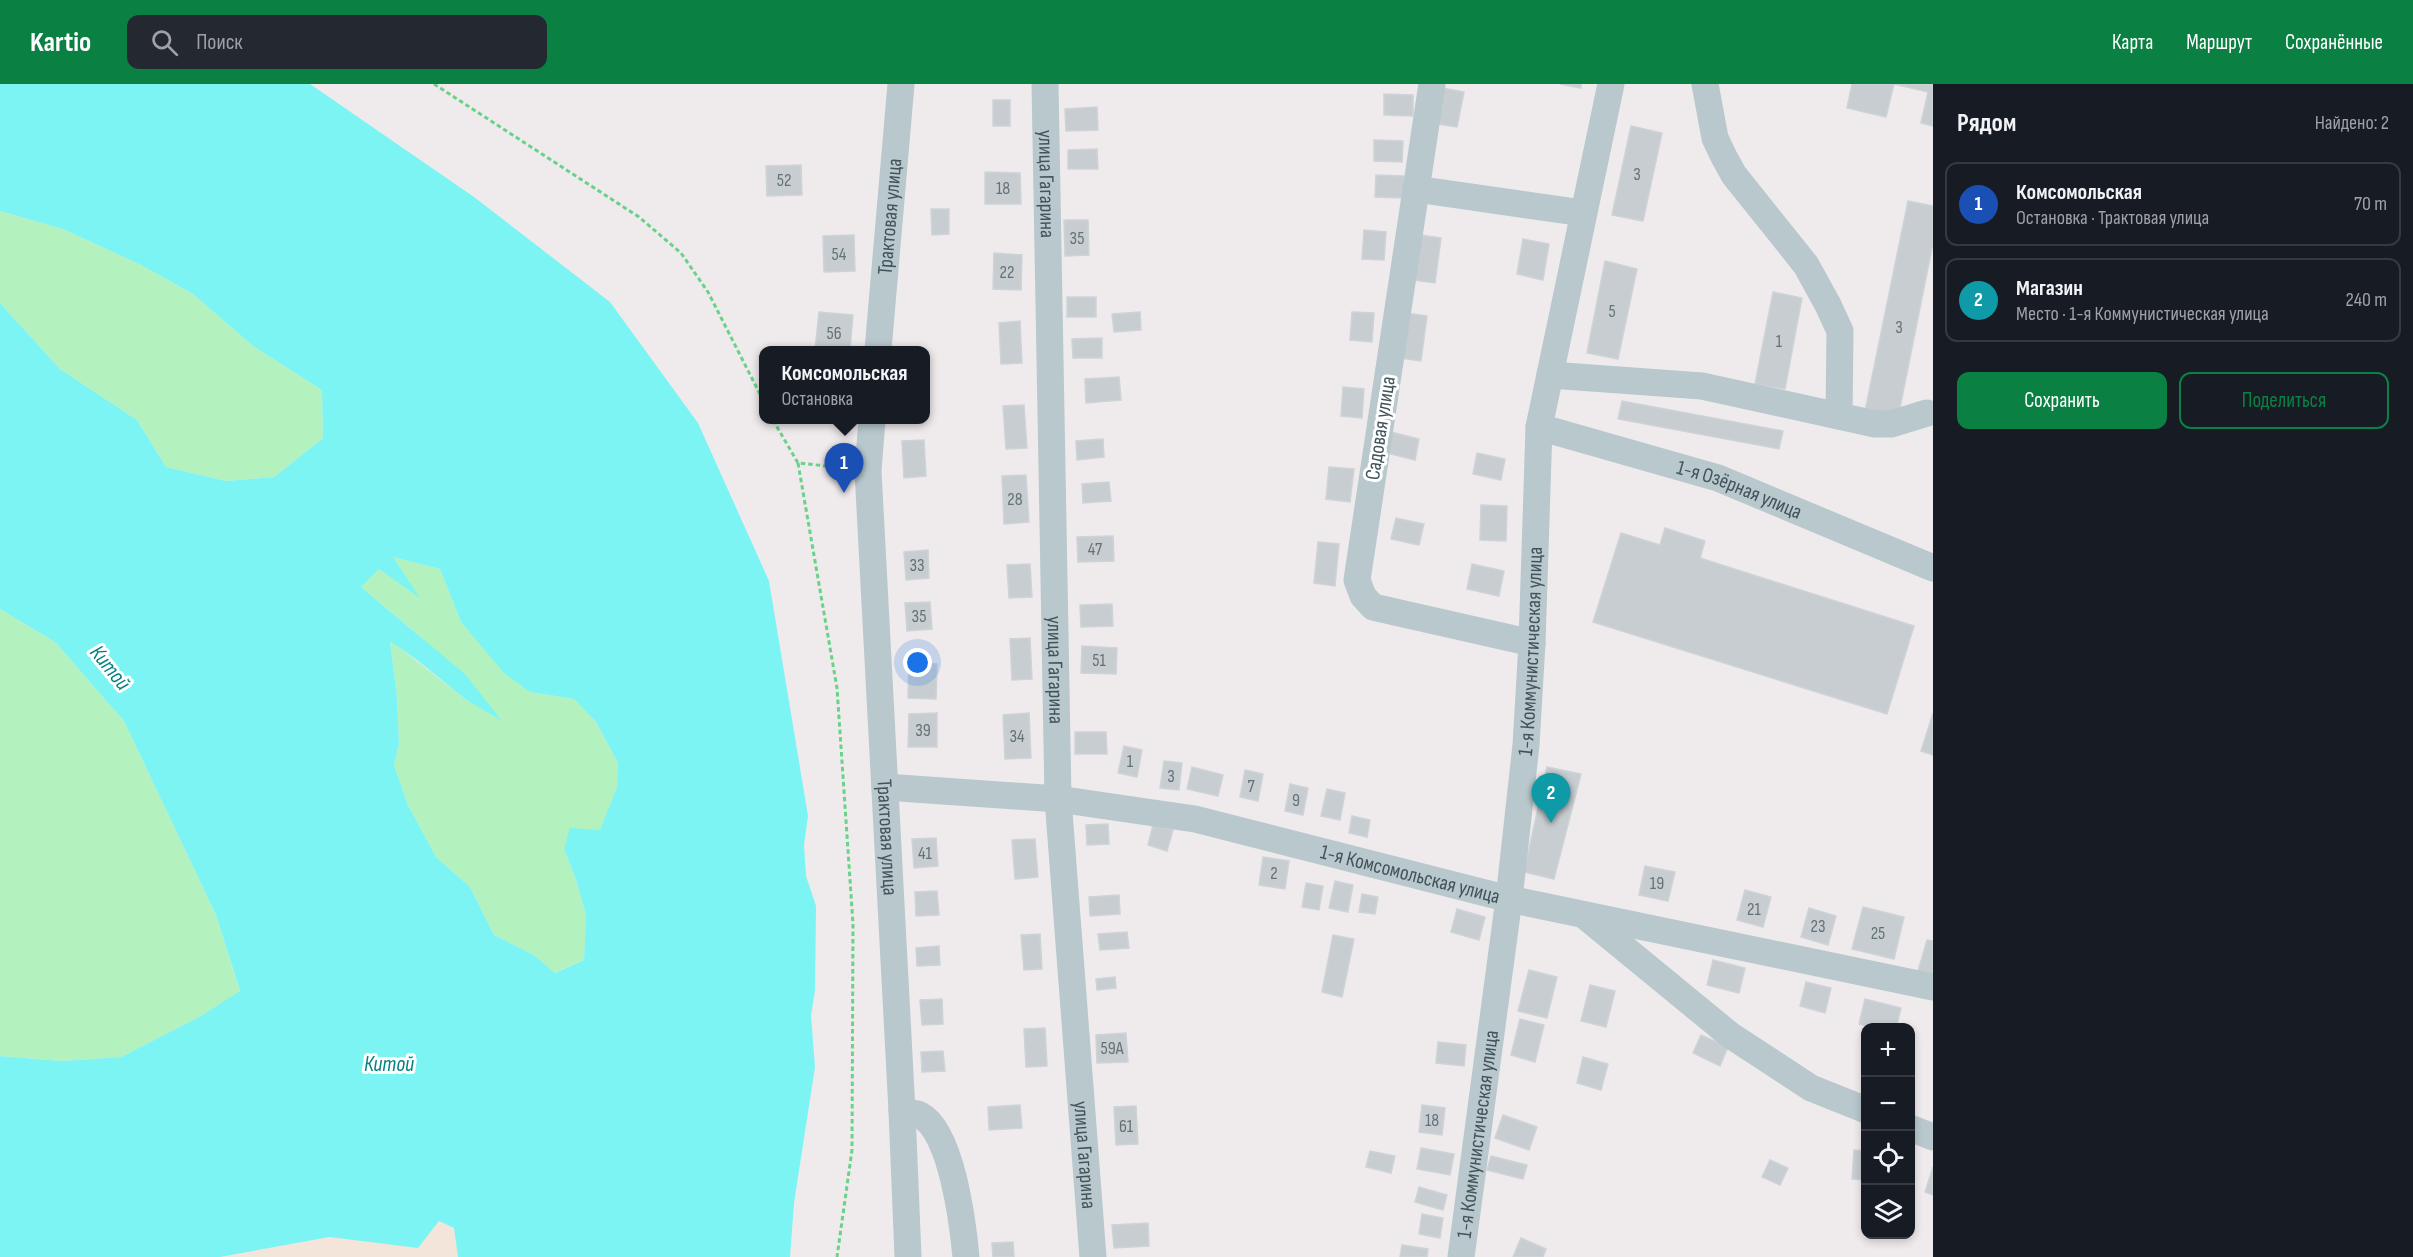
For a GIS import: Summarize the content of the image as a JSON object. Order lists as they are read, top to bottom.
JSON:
{
  "streets": {
    "street": [
      "улица Гагарина",
      "Трактовая улица",
      "Садовая улица",
      "1-я Озёрная улица",
      "1-я Коммунистическая улица",
      "1-я Комсомольская улица"
    ]
  },
  "crossings": [
    ["улица Гагарина", "1-я Комсомольская улица"],
    ["Трактовая улица", "1-я Комсомольская улица"],
    ["Садовая улица", "1-я Коммунистическая улица"],
    ["1-я Озёрная улица", "1-я Коммунистическая улица"],
    ["1-я Коммунистическая улица", "1-я Комсомольская улица"]
  ],
  "water": ["Китой"],
  "house_numbers": [
    "3",
    "52",
    "18",
    "35",
    "54",
    "22",
    "5",
    "3",
    "56",
    "1",
    "28",
    "47",
    "33",
    "35",
    "51",
    "39",
    "34",
    "1",
    "3",
    "7",
    "9",
    "41",
    "2",
    "19",
    "21",
    "23",
    "25",
    "59А",
    "18",
    "61"
  ],
  "page": {
    "header": "Kartio",
    "search": "Поиск",
    "nav": ["Карта", "Маршрут", "Сохранённые"],
    "heading": ["Рядом", "Найдено: 2"],
    "list": [
      {
        "mark": "1",
        "name": "Комсомольская",
        "note": "Остановка · Трактовая улица",
        "value": "70 m"
      },
      {
        "mark": "2",
        "name": "Магазин",
        "note": "Место · 1-я Коммунистическая улица",
        "value": "240 m"
      }
    ],
    "popup": ["Комсомольская", "Остановка"],
    "buttons": ["Сохранить", "Поделиться"],
    "pins": ["1", "2"],
    "map_buttons": ["+", "−"]
  }
}
